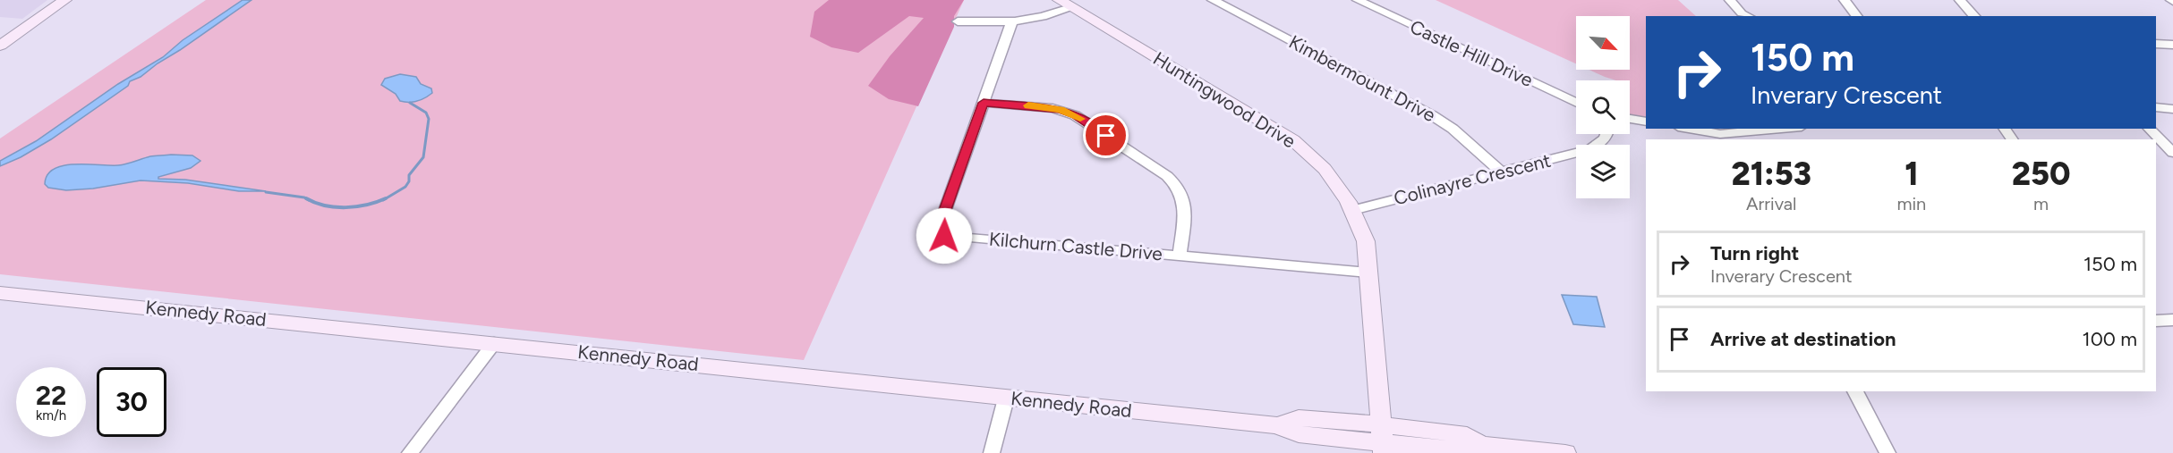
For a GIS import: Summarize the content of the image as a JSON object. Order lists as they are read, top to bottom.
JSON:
{
  "streets": {
    "main road": ["Huntingwood Drive", "Kennedy Road"],
    "street": [
      "Castle Hill Drive",
      "Kimbermount Drive",
      "Colinayre Crescent",
      "Kilchurn Castle Drive"
    ]
  },
  "crossings": [
    ["Kimbermount Drive", "Colinayre Crescent"],
    ["Huntingwood Drive", "Colinayre Crescent"],
    ["Huntingwood Drive", "Kilchurn Castle Drive"],
    ["Huntingwood Drive", "Kennedy Road"]
  ],
  "north": "bottom right",
  "page": {
    "turn": ["150 m", "Inverary Crescent"],
    "eta": [
      "21:53",
      "Arrival",
      "1",
      "min",
      "250",
      "m"
    ],
    "list": [
      {
        "name": "Turn right",
        "note": "Inverary Crescent",
        "value": "150 m"
      },
      {
        "name": "Arrive at destination",
        "value": "100 m"
      }
    ],
    "speed": "22 km/h",
    "limit": "30"
  }
}
